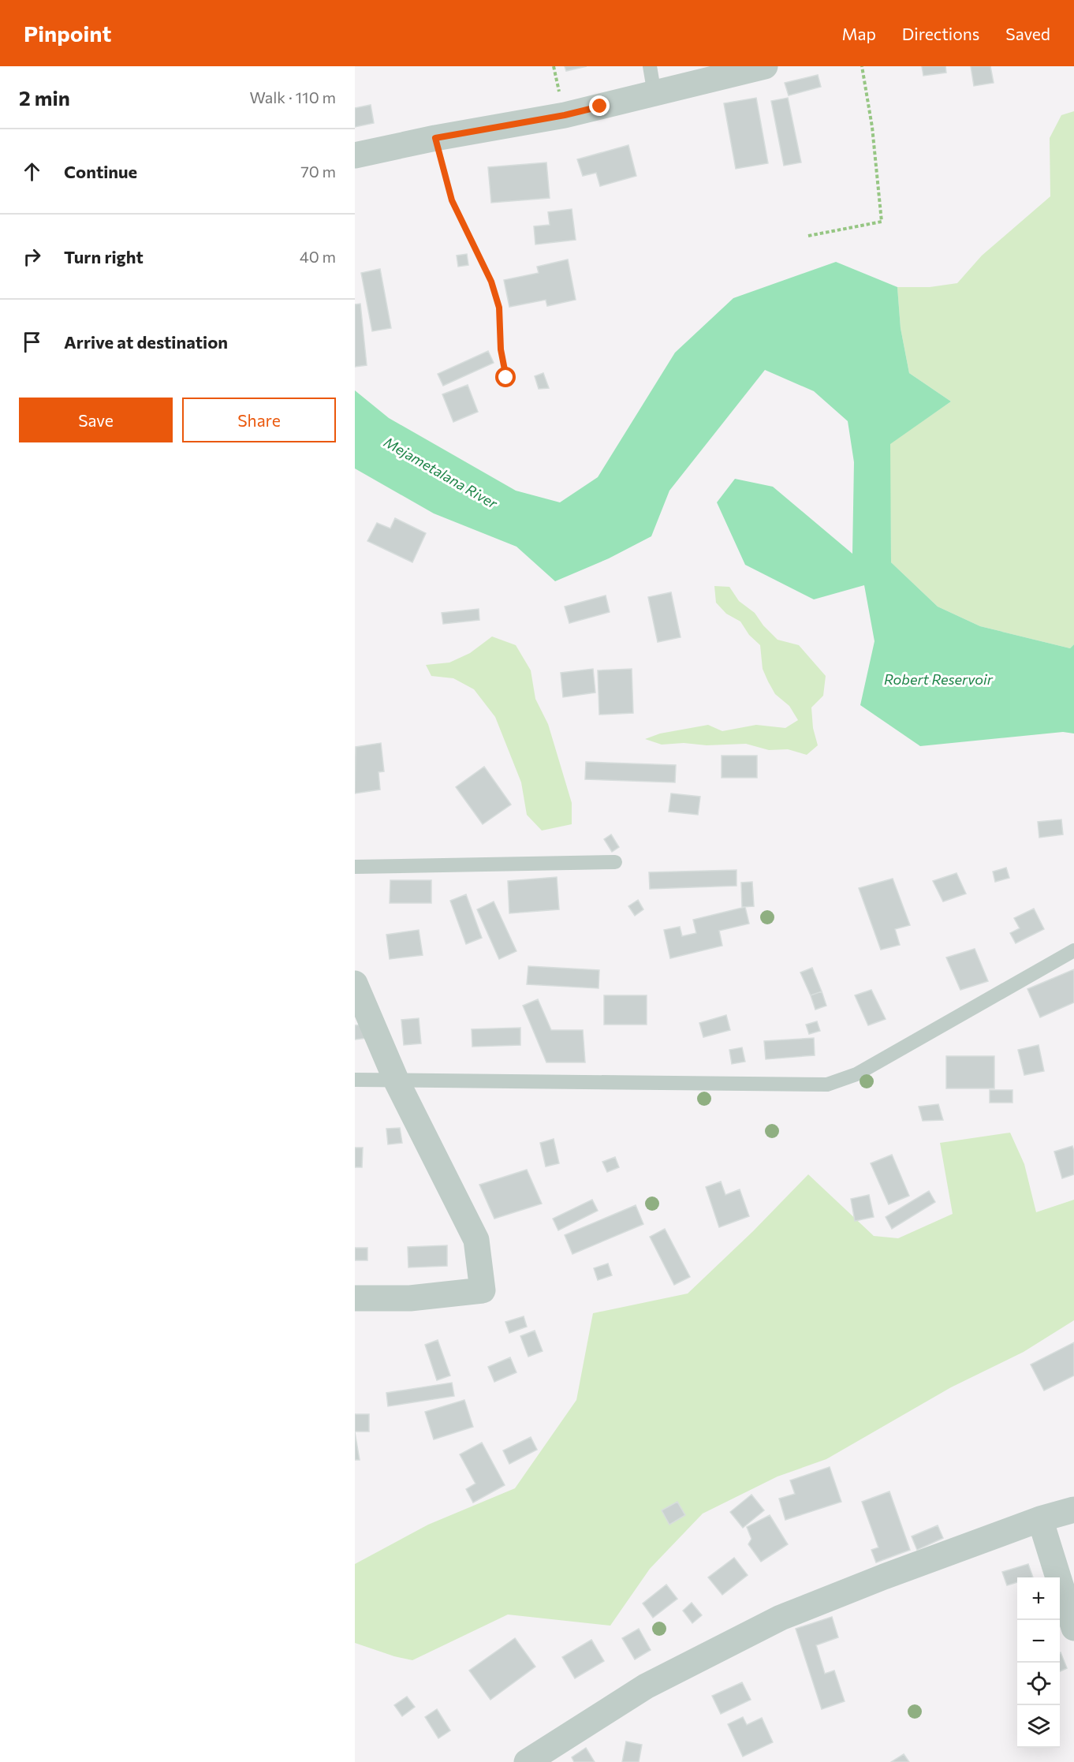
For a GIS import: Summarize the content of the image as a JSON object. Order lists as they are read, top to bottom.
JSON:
{
  "water": ["Mejametalana River", "Robert Reservoir"],
  "page": {
    "header": "Pinpoint",
    "nav": ["Map", "Directions", "Saved"],
    "heading": ["2 min", "Walk · 110 m"],
    "list": [
      ["Continue", "70 m"],
      ["Turn right", "40 m"],
      "Arrive at destination"
    ],
    "buttons": ["Save", "Share"],
    "map_buttons": ["+", "−"]
  }
}
